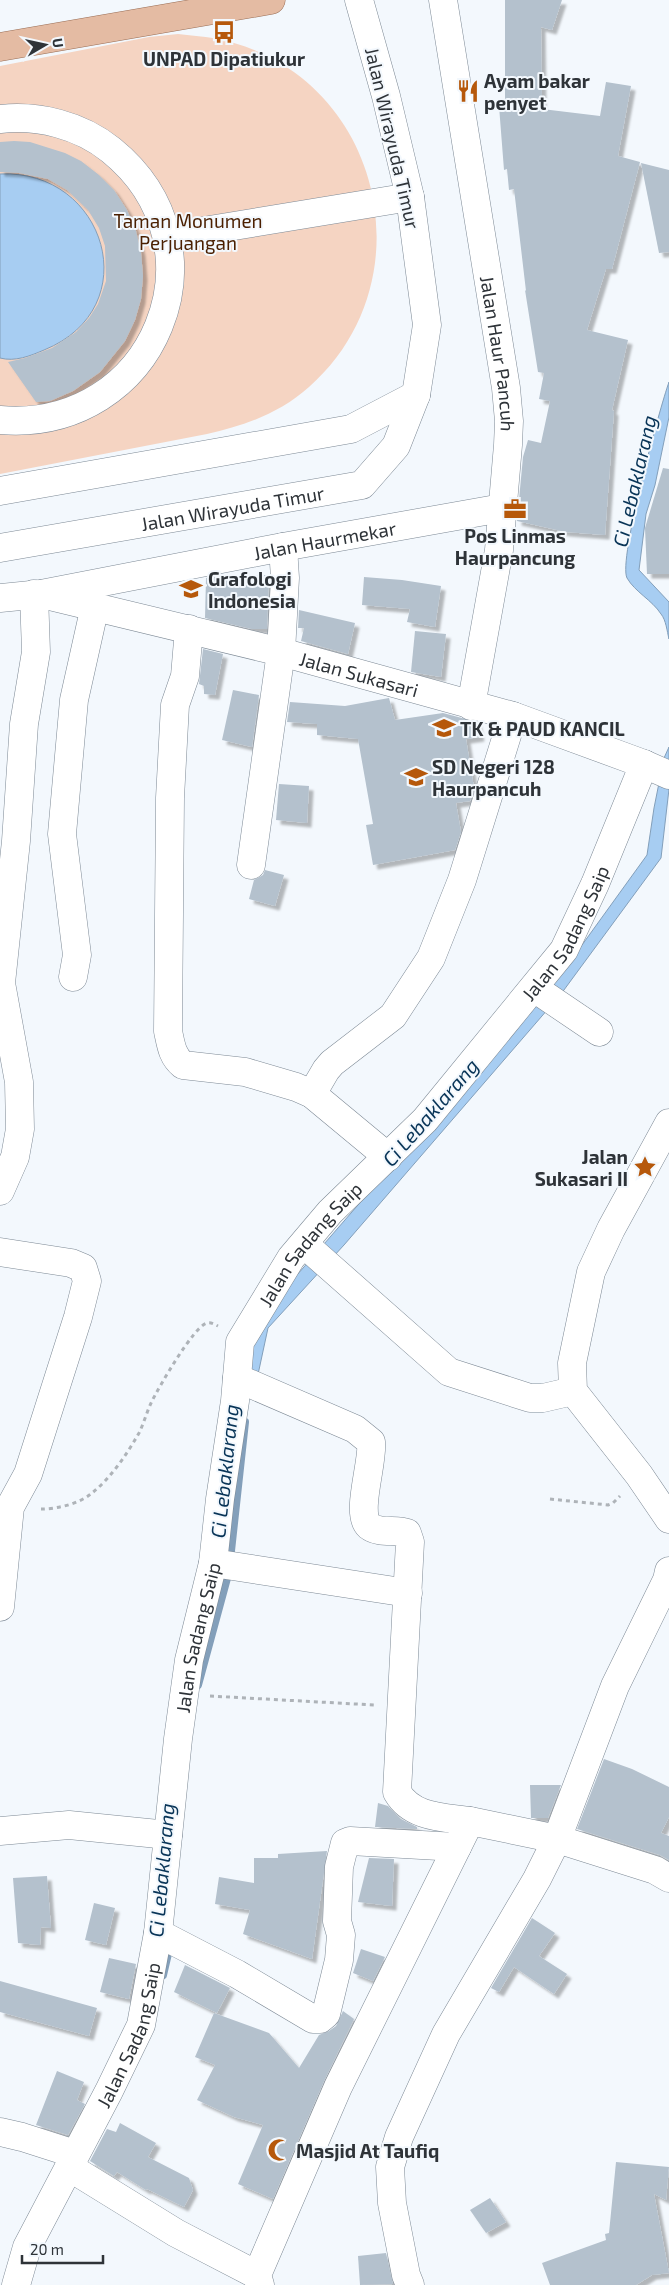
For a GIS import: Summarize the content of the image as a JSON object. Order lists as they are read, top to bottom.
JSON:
{
  "streets": {
    "street": [
      "Jalan Wirayuda Timur",
      "Jalan Haur Pancuh",
      "Jalan Haurmekar",
      "Jalan Sukasari",
      "Jalan Sadang Saip"
    ]
  },
  "crossings": [
    ["Jalan Haur Pancuh", "Jalan Haurmekar"],
    ["Jalan Haur Pancuh", "Jalan Sukasari"],
    ["Jalan Haurmekar", "Jalan Sukasari"],
    ["Jalan Sukasari", "Jalan Sadang Saip"]
  ],
  "water": ["Ci Lebaklarang"],
  "parks": ["Taman Monumen Perjuangan"],
  "places": {
    "bus stop": ["UNPAD Dipatiukur"],
    "restaurant": ["Ayam bakar penyet"],
    "office": ["Pos Linmas Haurpancung"],
    "school or university": ["Grafologi Indonesia", "TK & PAUD KANCIL", "SD Negeri 128 Haurpancuh"],
    "place": ["Jalan Sukasari II"],
    "mosque": ["Masjid At Taufiq"]
  },
  "scale_bar": "20 m",
  "north": "right"
}
